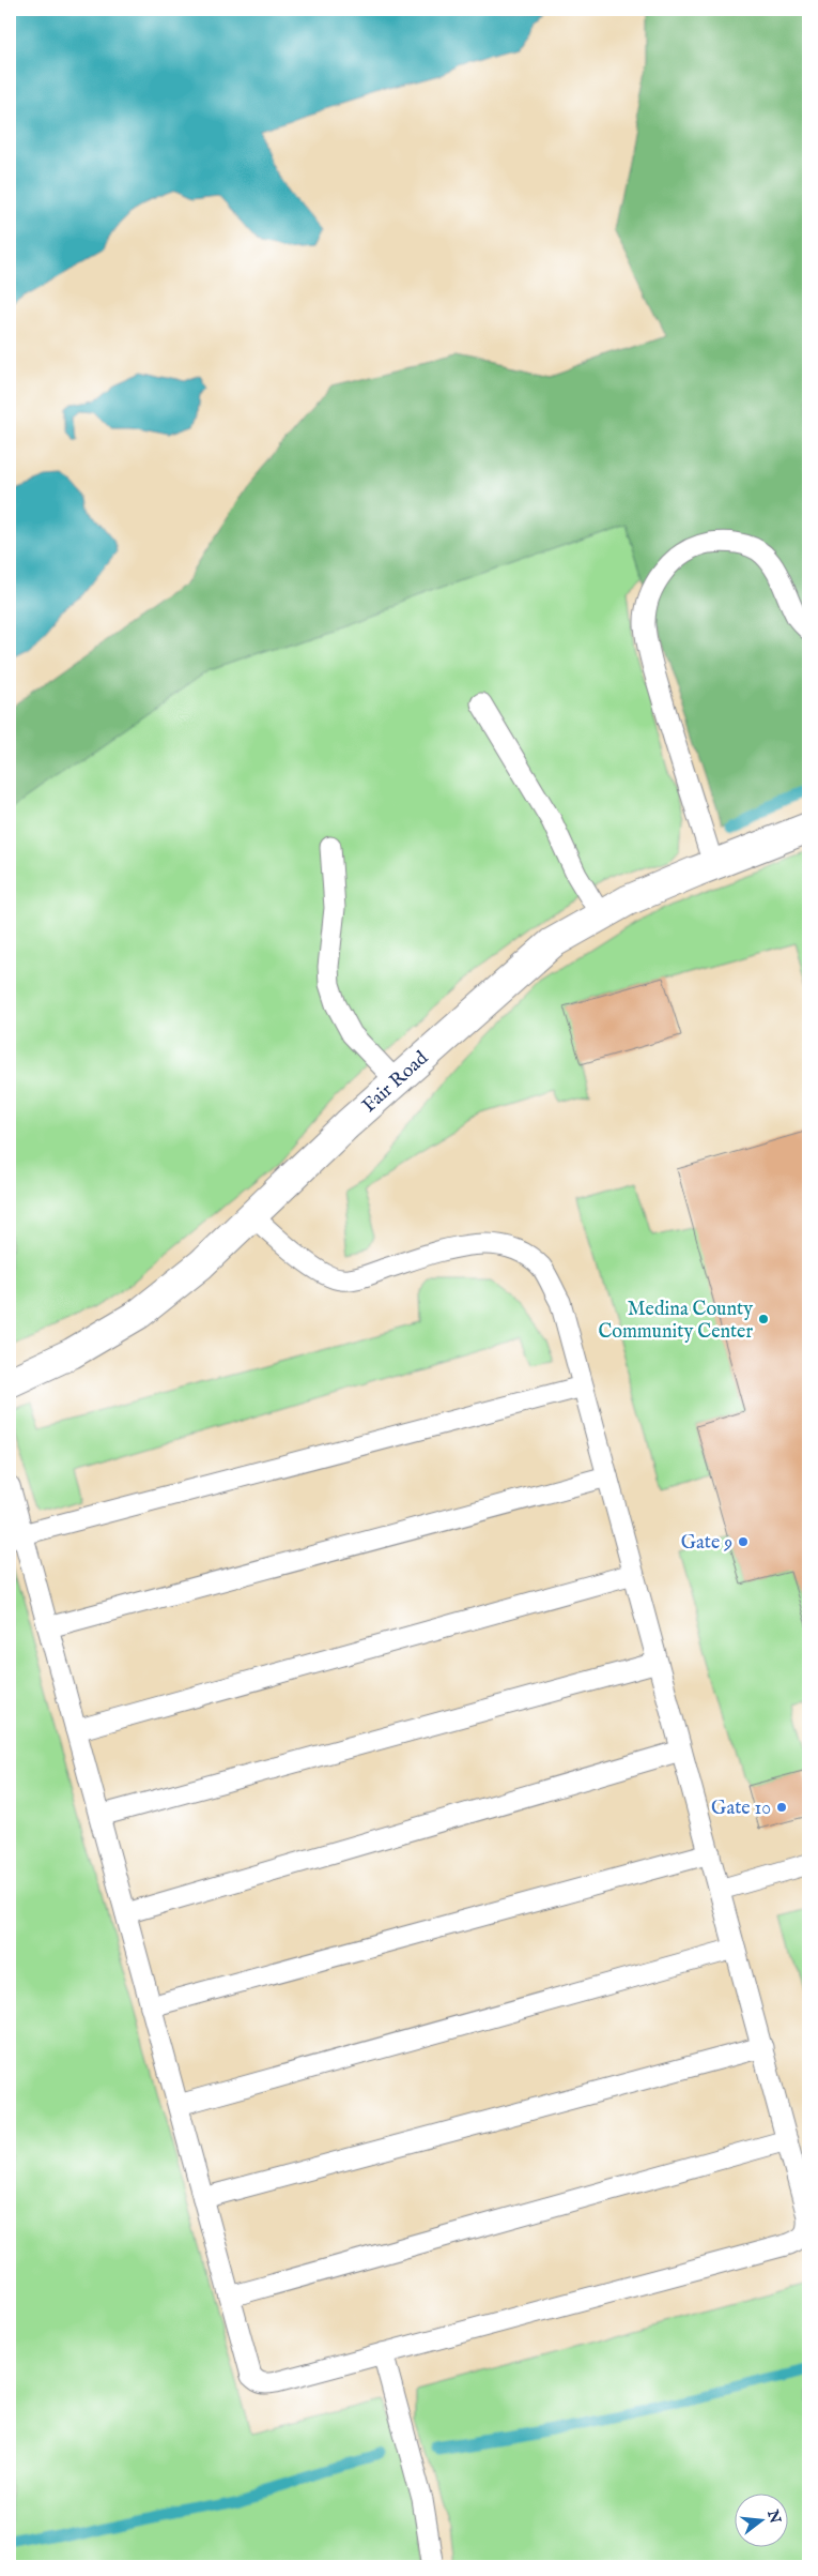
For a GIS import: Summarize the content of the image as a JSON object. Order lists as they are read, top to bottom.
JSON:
{
  "streets": {
    "street": ["Fair Road"]
  },
  "places": ["Medina County Community Center", "Gate 9", "Gate 10"],
  "north": "right"
}
